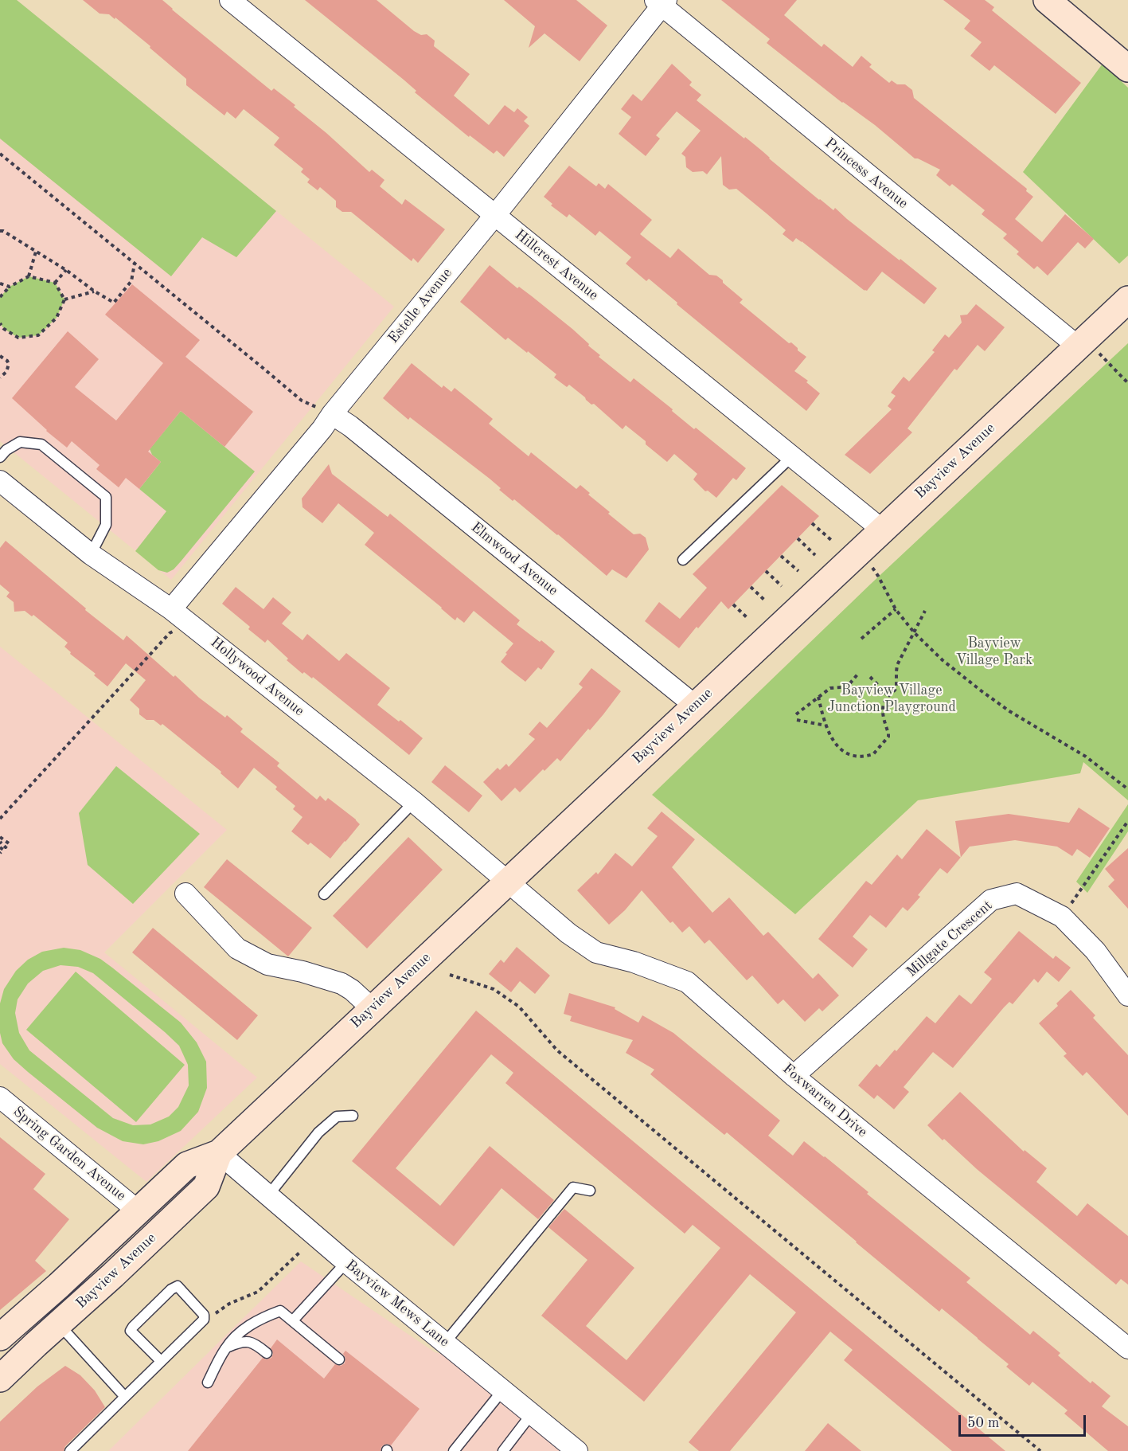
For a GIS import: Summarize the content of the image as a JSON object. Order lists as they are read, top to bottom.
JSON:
{
  "streets": {
    "main road": ["Bayview Avenue"],
    "street": [
      "Princess Avenue",
      "Hillcrest Avenue",
      "Estelle Avenue",
      "Elmwood Avenue",
      "Hollywood Avenue",
      "Millgate Crescent",
      "Foxwarren Drive",
      "Spring Garden Avenue",
      "Bayview Mews Lane"
    ]
  },
  "crossings": [
    ["Princess Avenue", "Estelle Avenue"],
    ["Princess Avenue", "Bayview Avenue"],
    ["Hillcrest Avenue", "Estelle Avenue"],
    ["Hillcrest Avenue", "Bayview Avenue"],
    ["Estelle Avenue", "Elmwood Avenue"],
    ["Estelle Avenue", "Hollywood Avenue"],
    ["Bayview Avenue", "Elmwood Avenue"],
    ["Bayview Avenue", "Hollywood Avenue"],
    ["Bayview Avenue", "Foxwarren Drive"],
    ["Bayview Avenue", "Spring Garden Avenue"],
    ["Bayview Avenue", "Bayview Mews Lane"],
    ["Hollywood Avenue", "Foxwarren Drive"],
    ["Millgate Crescent", "Foxwarren Drive"]
  ],
  "parks": ["Bayview Village Park", "Bayview Village Junction Playground"],
  "scale_bar": "50 m"
}
